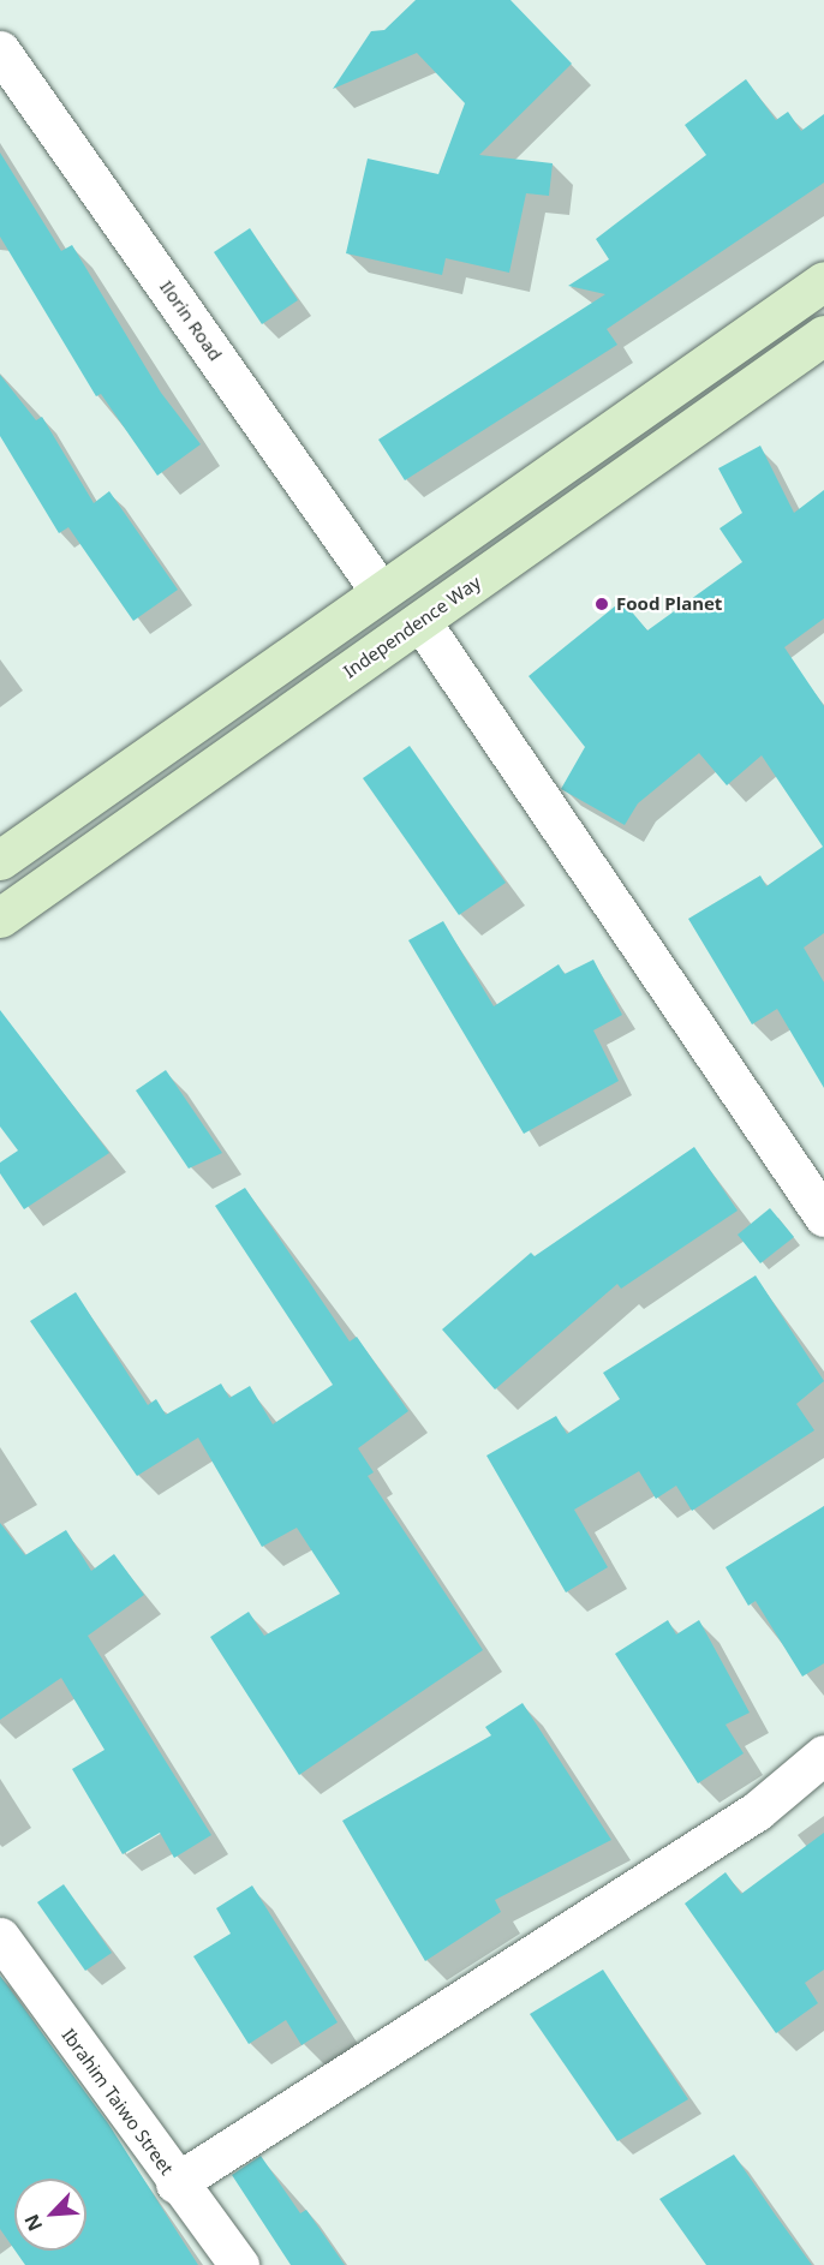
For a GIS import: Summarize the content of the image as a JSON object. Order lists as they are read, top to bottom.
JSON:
{
  "streets": {
    "main road": ["Independence Way"],
    "street": ["Ilorin Road", "Ibrahim Taiwo Street"]
  },
  "places": ["Food Planet"],
  "north": "bottom left"
}
